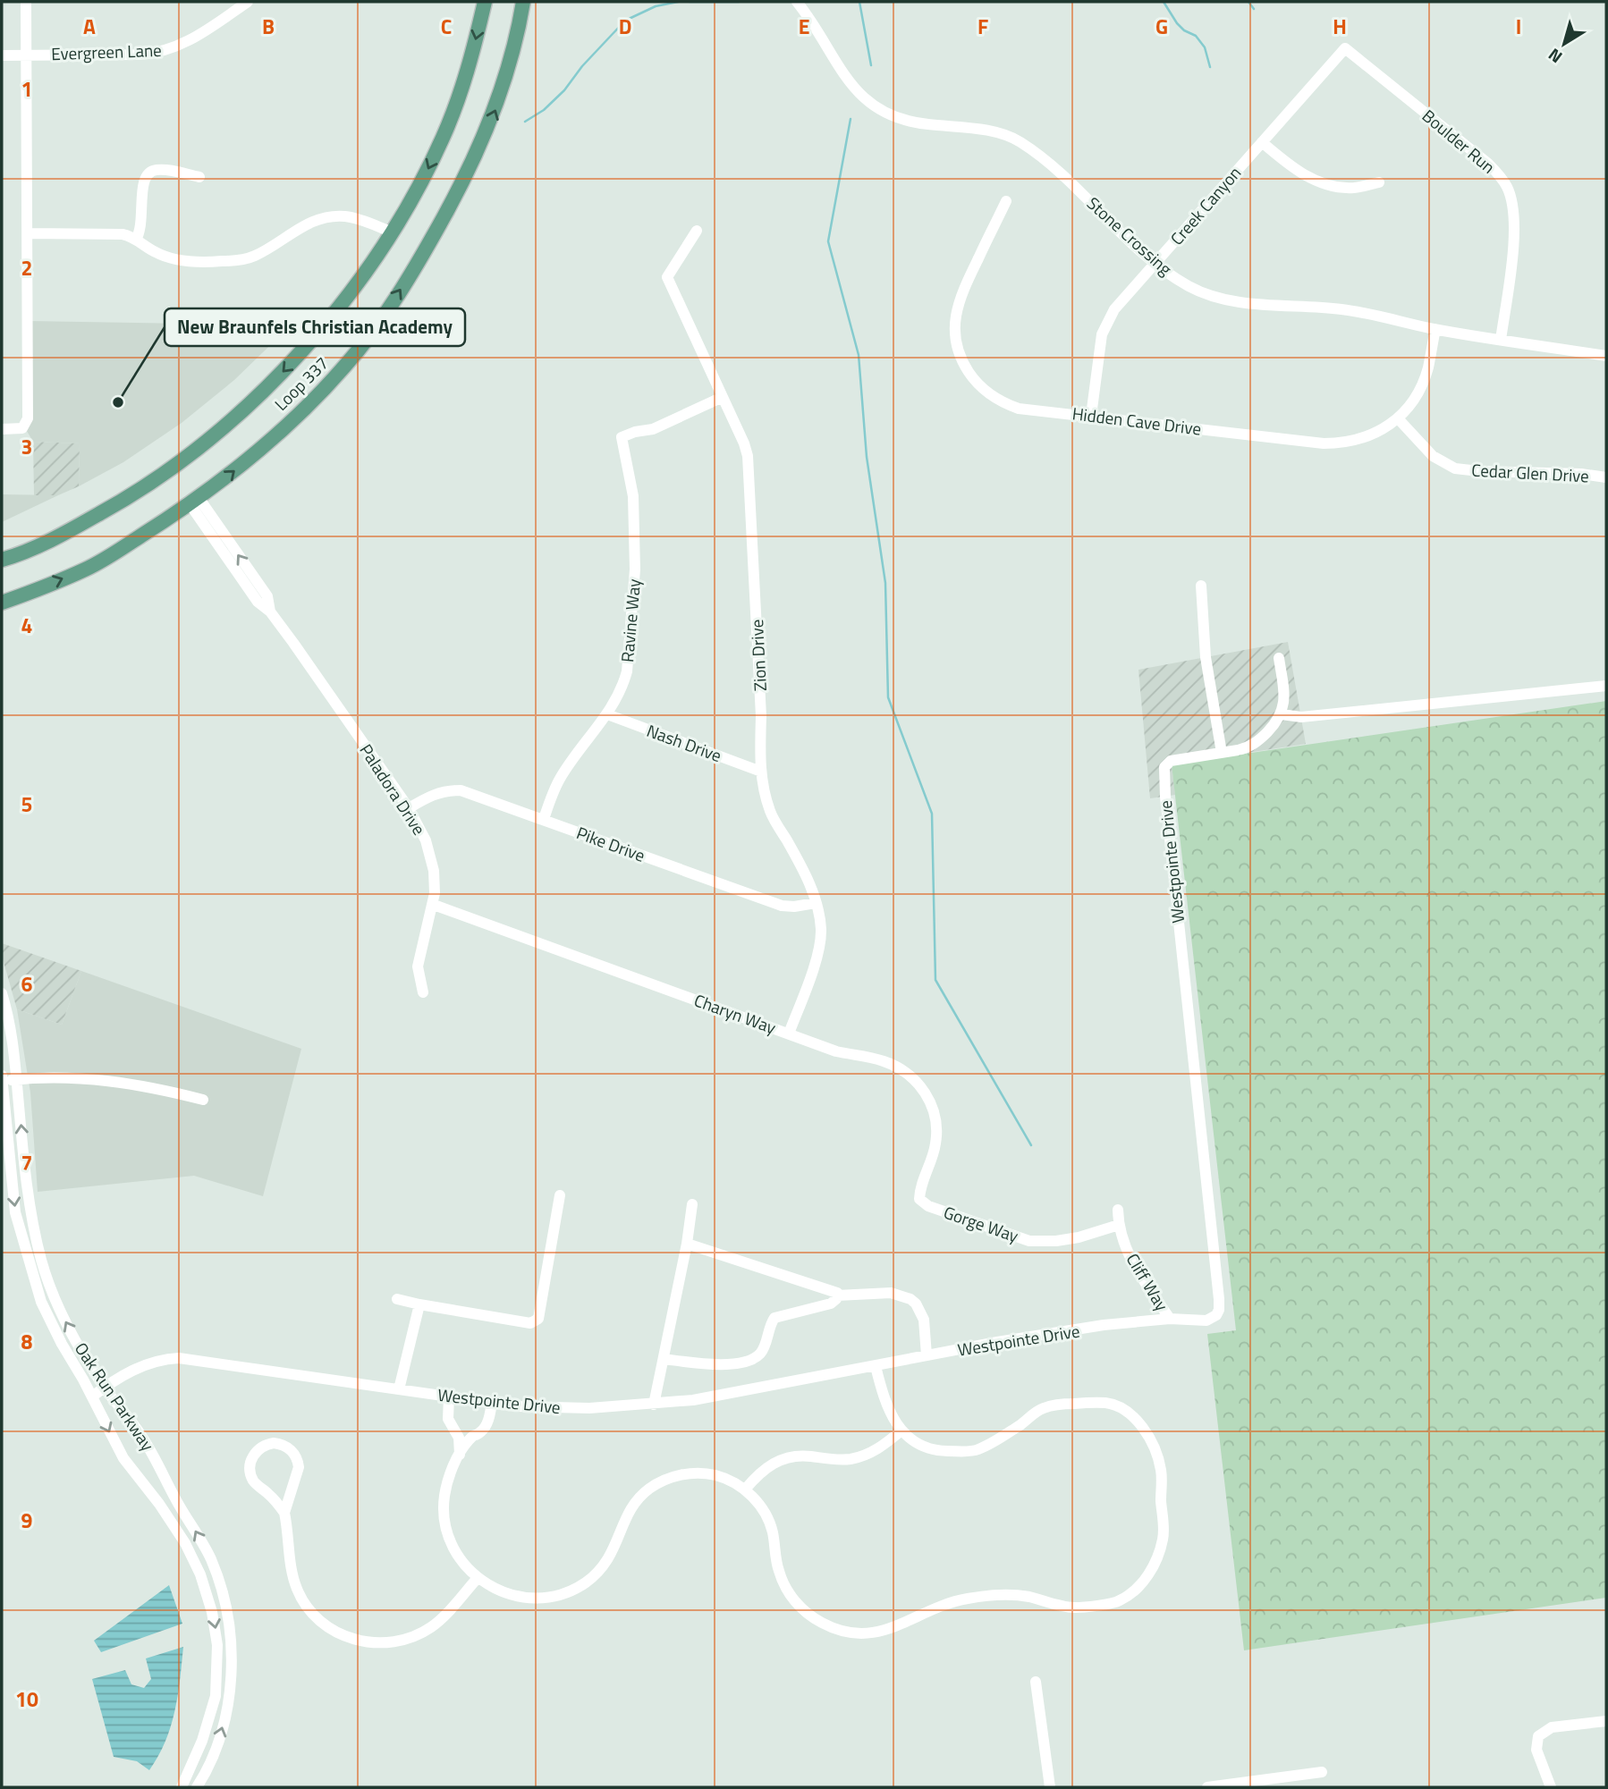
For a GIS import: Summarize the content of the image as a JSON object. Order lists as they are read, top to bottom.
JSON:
{
  "streets": {
    "main road": ["Loop 337"],
    "street": [
      "Evergreen Lane",
      "Boulder Run",
      "Creek Canyon",
      "Stone Crossing",
      "Hidden Cave Drive",
      "Cedar Glen Drive",
      "Ravine Way",
      "Zion Drive",
      "Nash Drive",
      "Paladora Drive",
      "Pike Drive",
      "Westpointe Drive",
      "Charyn Way",
      "Gorge Way",
      "Cliff Way",
      "Oak Run Parkway"
    ]
  },
  "crossings": [
    ["Boulder Run", "Creek Canyon"],
    ["Boulder Run", "Stone Crossing"],
    ["Creek Canyon", "Stone Crossing"],
    ["Creek Canyon", "Hidden Cave Drive"],
    ["Stone Crossing", "Hidden Cave Drive"],
    ["Loop 337", "Paladora Drive"],
    ["Hidden Cave Drive", "Cedar Glen Drive"],
    ["Ravine Way", "Zion Drive"],
    ["Ravine Way", "Nash Drive"],
    ["Ravine Way", "Pike Drive"],
    ["Zion Drive", "Nash Drive"],
    ["Zion Drive", "Pike Drive"],
    ["Zion Drive", "Charyn Way"],
    ["Paladora Drive", "Pike Drive"],
    ["Paladora Drive", "Charyn Way"],
    ["Westpointe Drive", "Cliff Way"],
    ["Westpointe Drive", "Oak Run Parkway"],
    ["Charyn Way", "Gorge Way"],
    ["Gorge Way", "Cliff Way"]
  ],
  "places": ["New Braunfels Christian Academy"],
  "north": "bottom left",
  "grid": {
    "columns": [
      "A",
      "B",
      "C",
      "D",
      "E",
      "F",
      "G",
      "H",
      "I"
    ],
    "rows": [
      "1",
      "2",
      "3",
      "4",
      "5",
      "6",
      "7",
      "8",
      "9",
      "10"
    ]
  }
}
